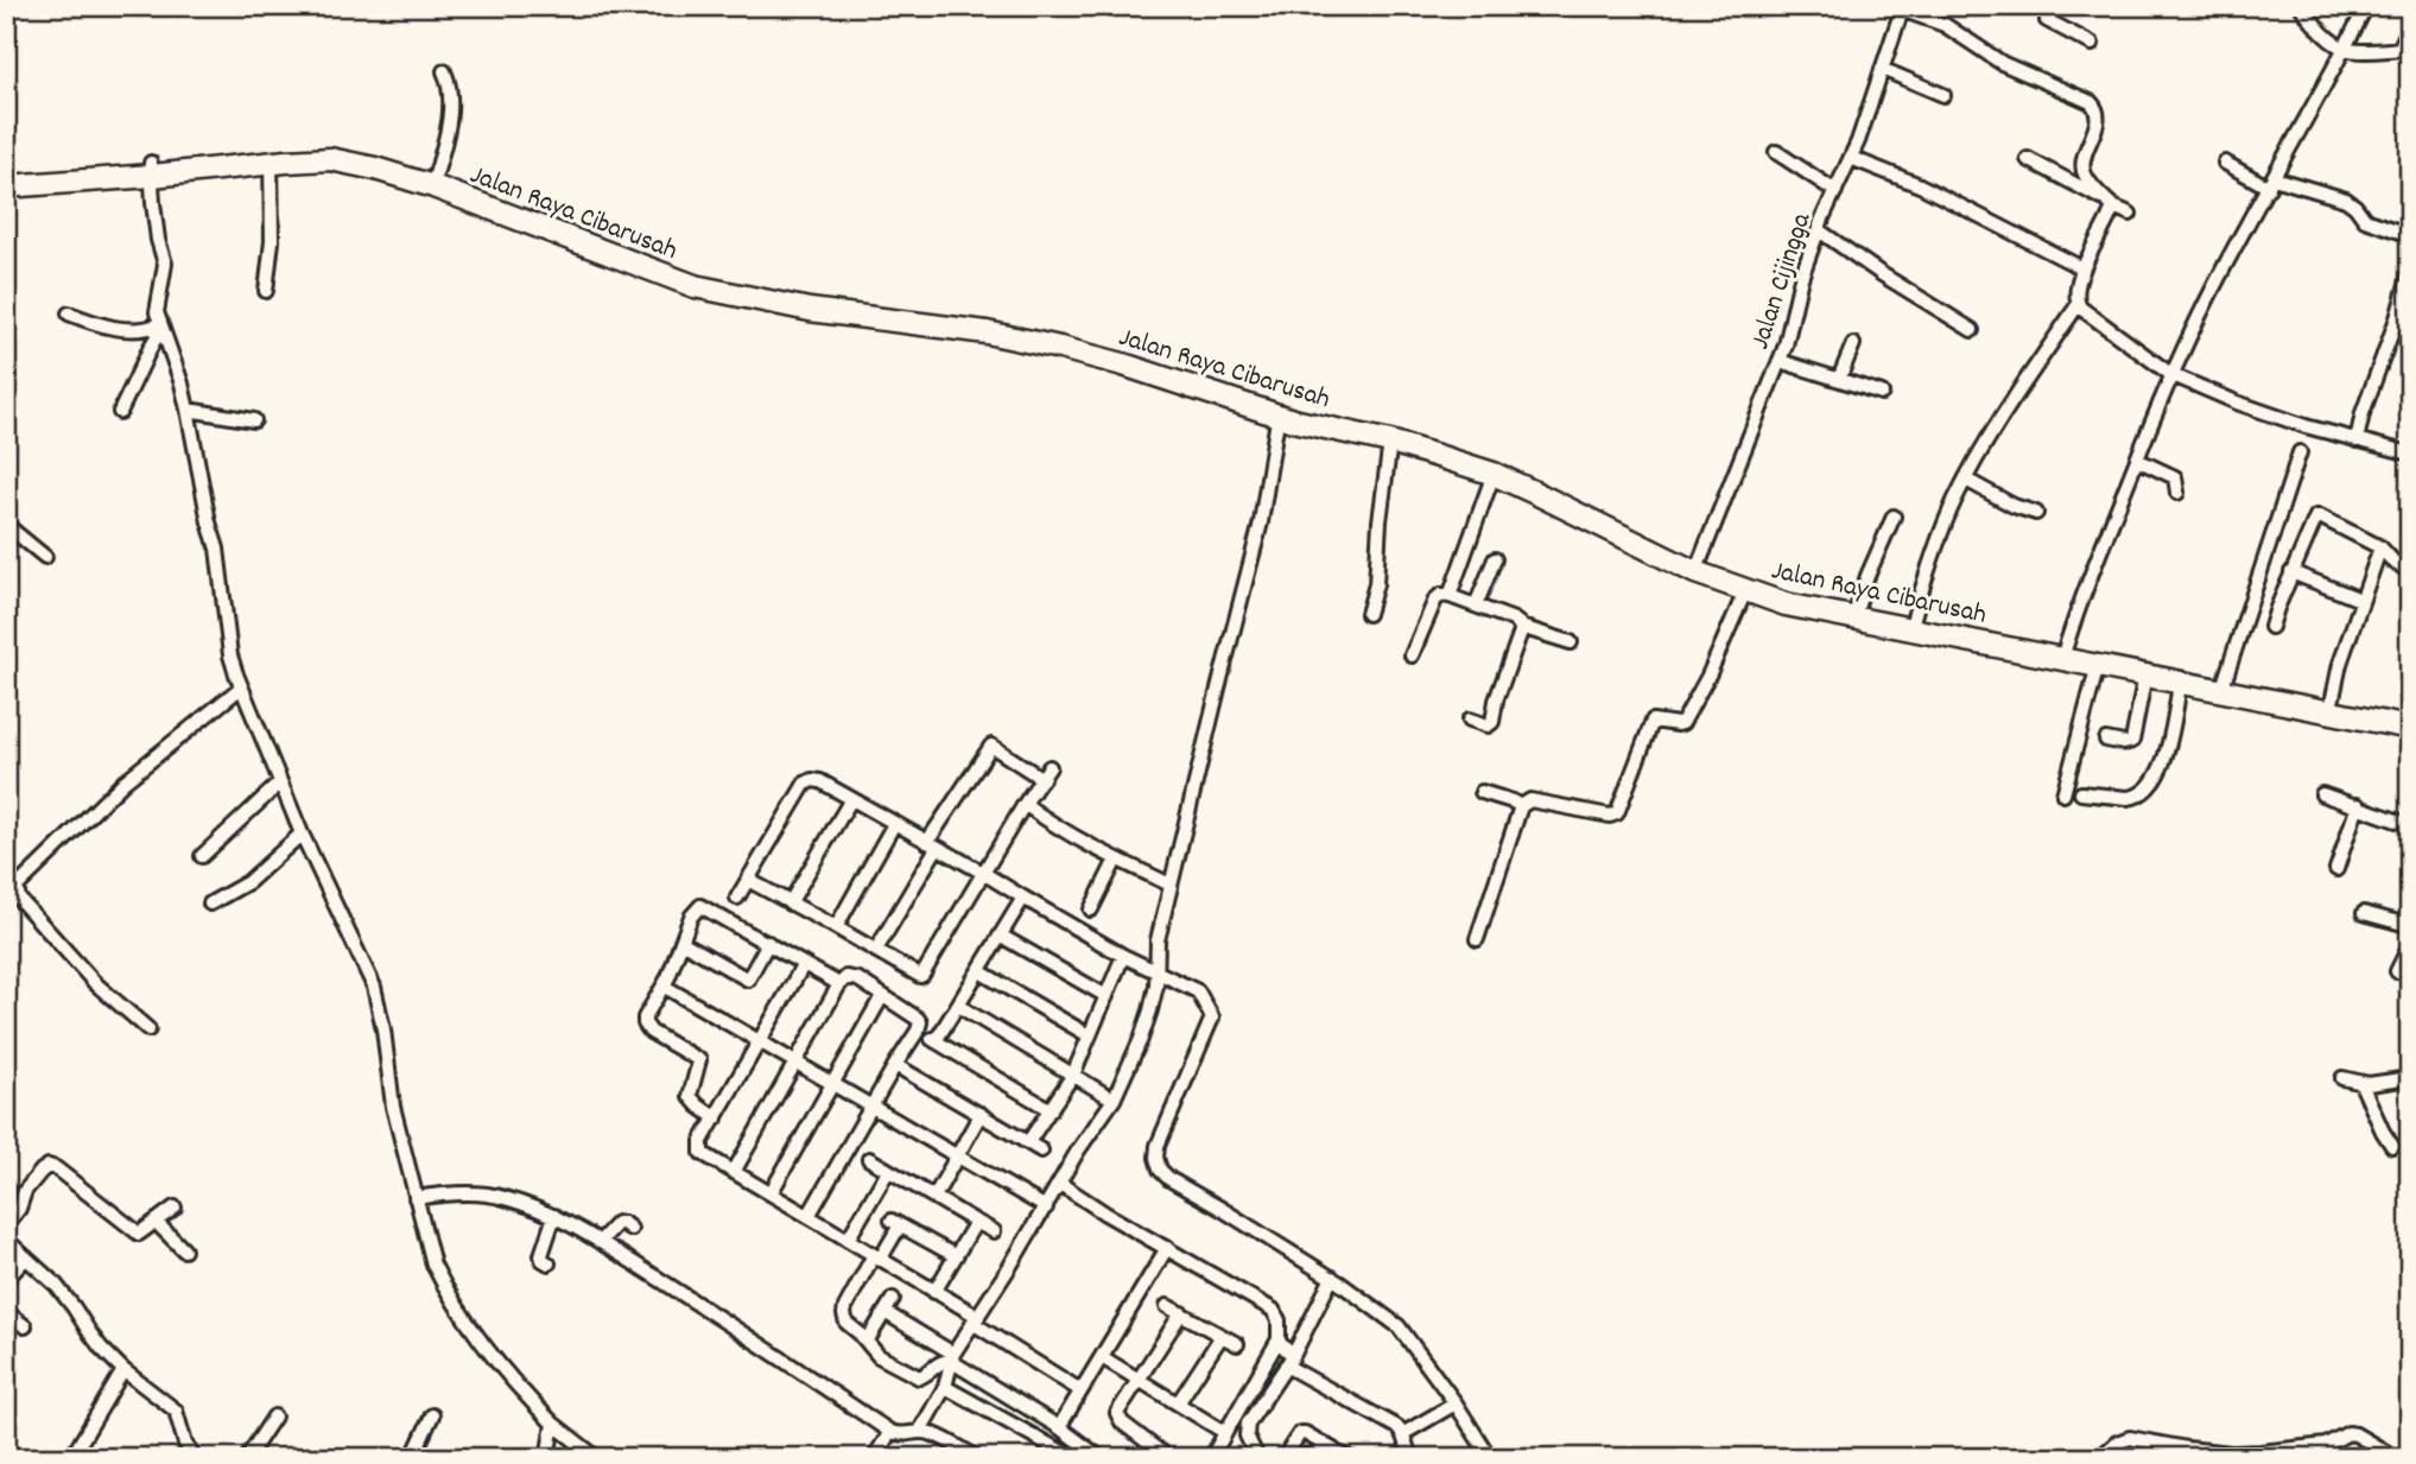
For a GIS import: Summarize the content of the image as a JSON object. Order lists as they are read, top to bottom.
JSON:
{
  "streets": {
    "main road": ["Jalan Raya Cibarusah"],
    "street": ["Jalan Cijingga"]
  },
  "crossings": [
    ["Jalan Raya Cibarusah", "Jalan Cijingga"]
  ]
}
